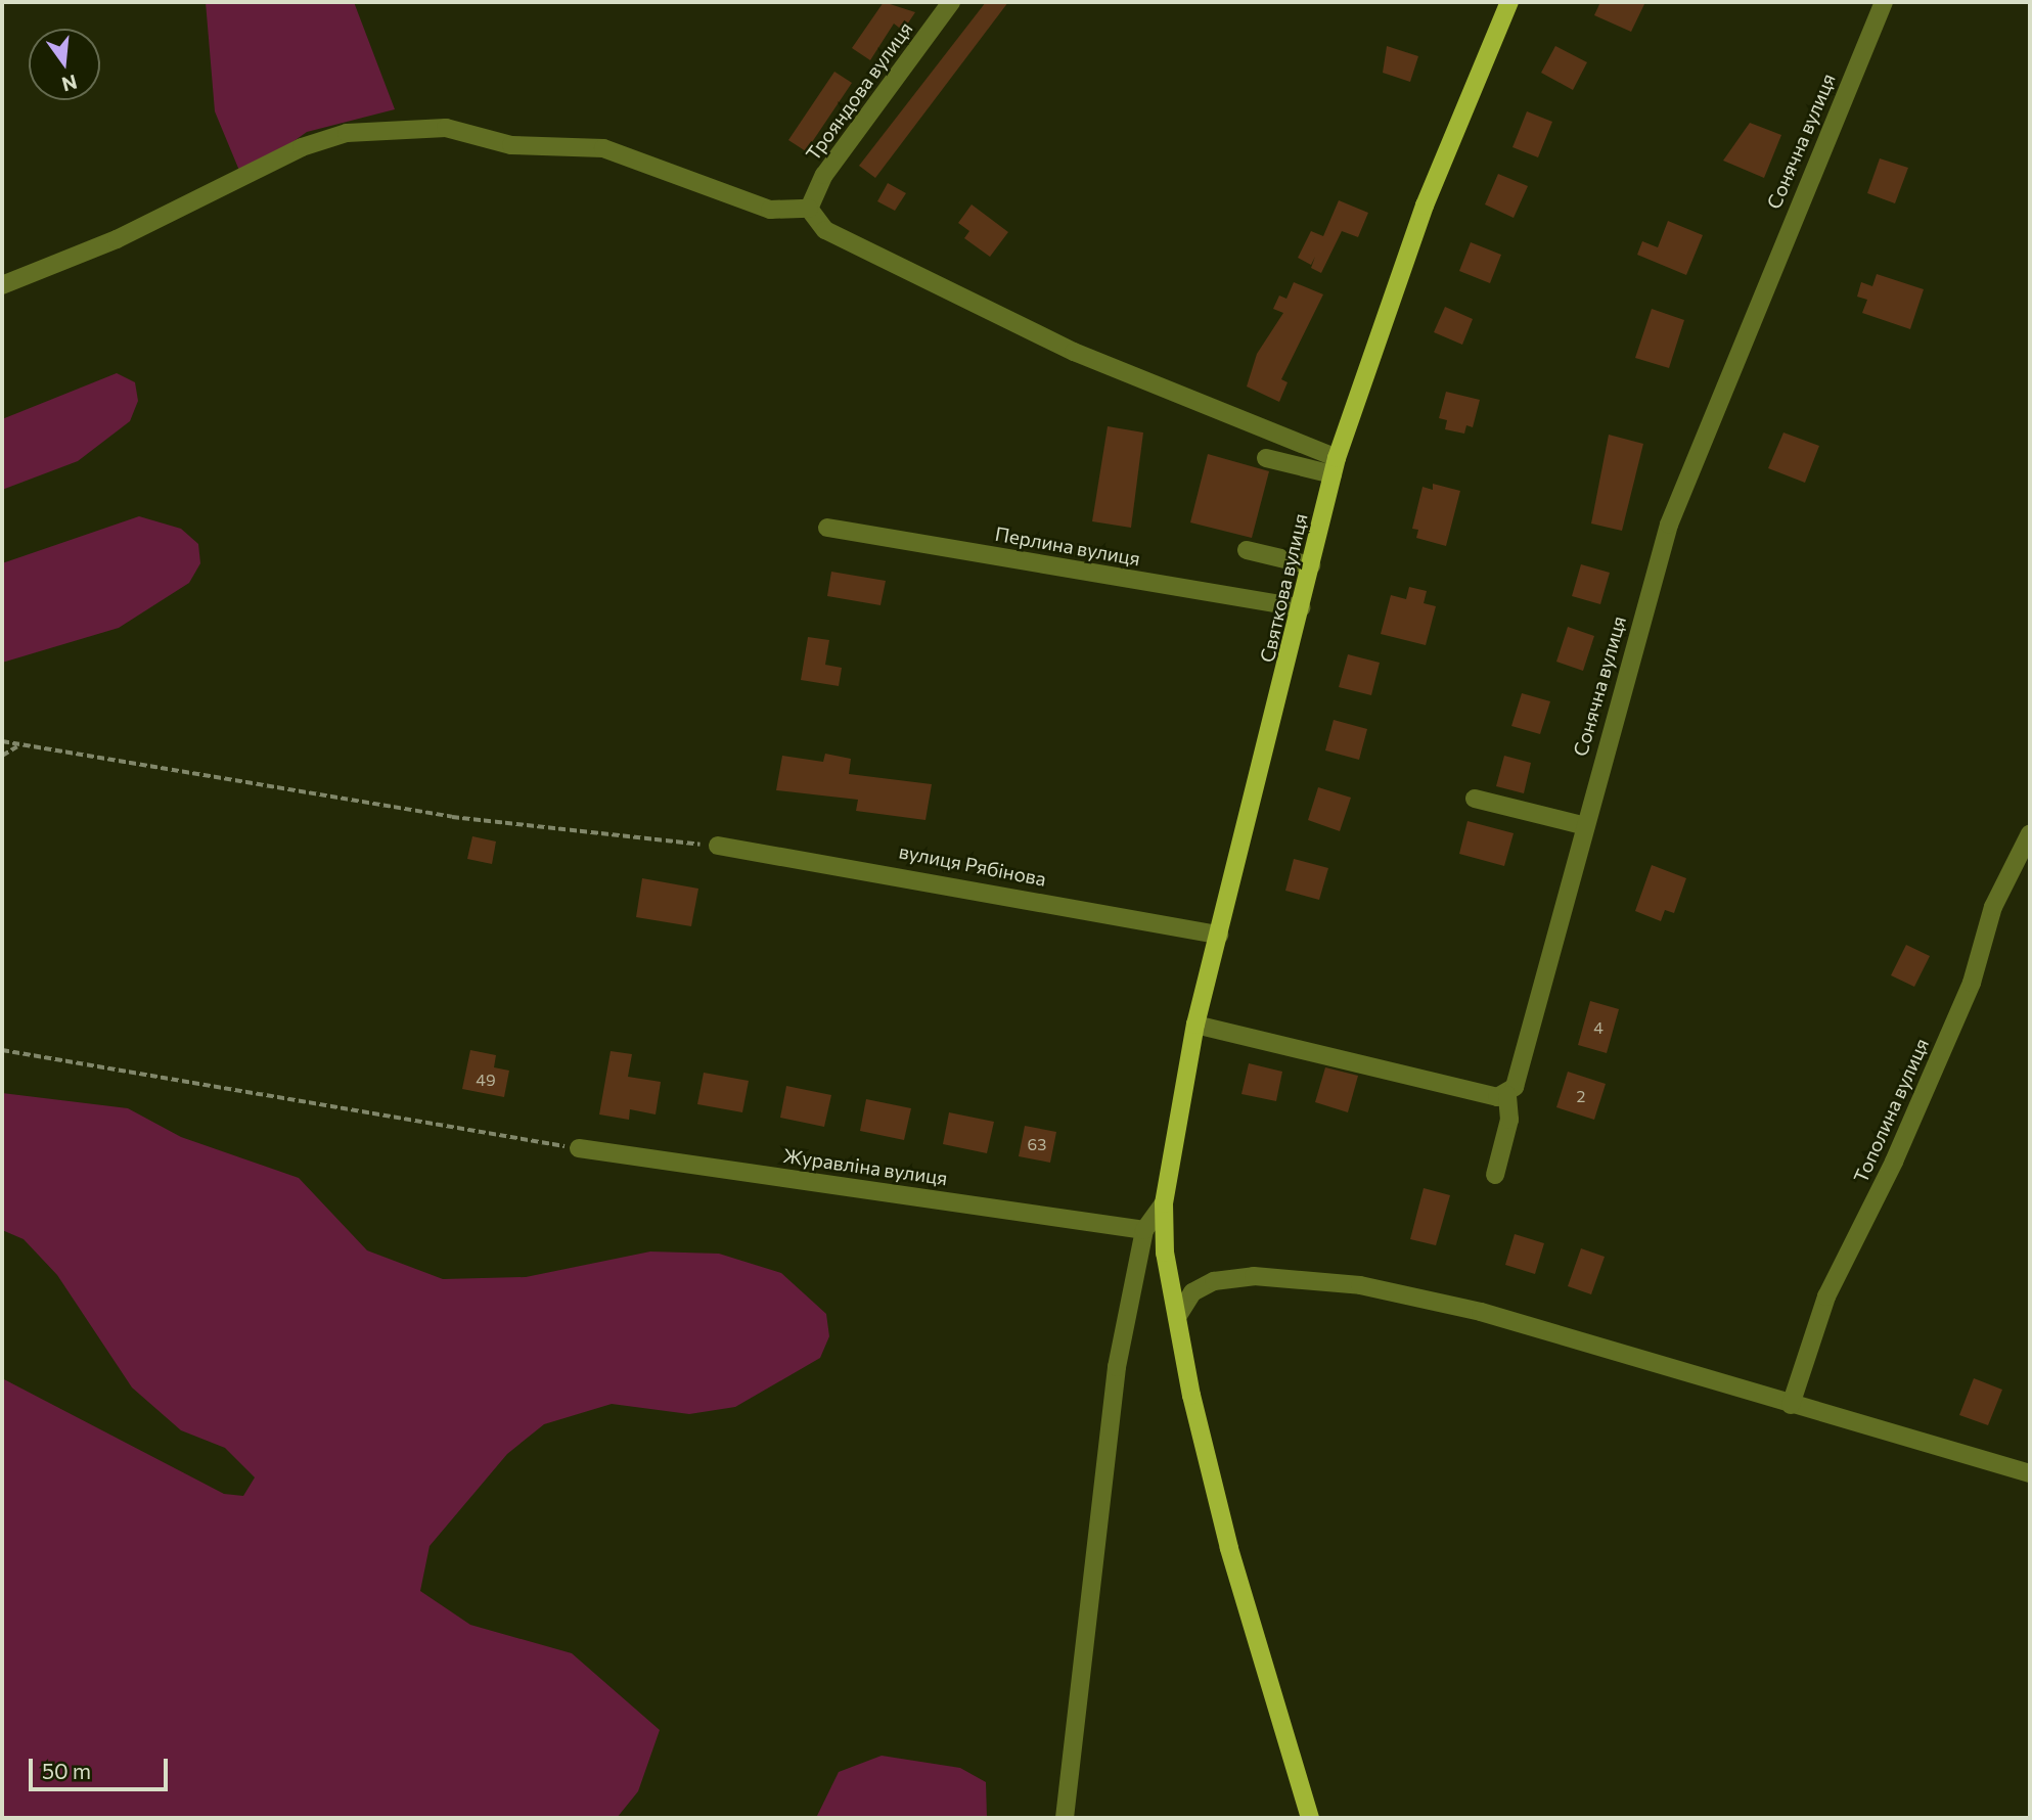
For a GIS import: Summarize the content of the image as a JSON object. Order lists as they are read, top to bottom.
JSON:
{
  "streets": {
    "main road": ["Святкова вулиця"],
    "street": [
      "Трояндова вулиця",
      "Сонячна вулиця",
      "Перлина вулиця",
      "вулиця Рябінова",
      "Тополина вулиця",
      "Журавліна вулиця"
    ]
  },
  "crossings": [
    ["Перлина вулиця", "Святкова вулиця"],
    ["Святкова вулиця", "вулиця Рябінова"]
  ],
  "house_numbers": [
    "4",
    "49",
    "2",
    "63"
  ],
  "scale_bar": "50 m",
  "north": "bottom"
}
